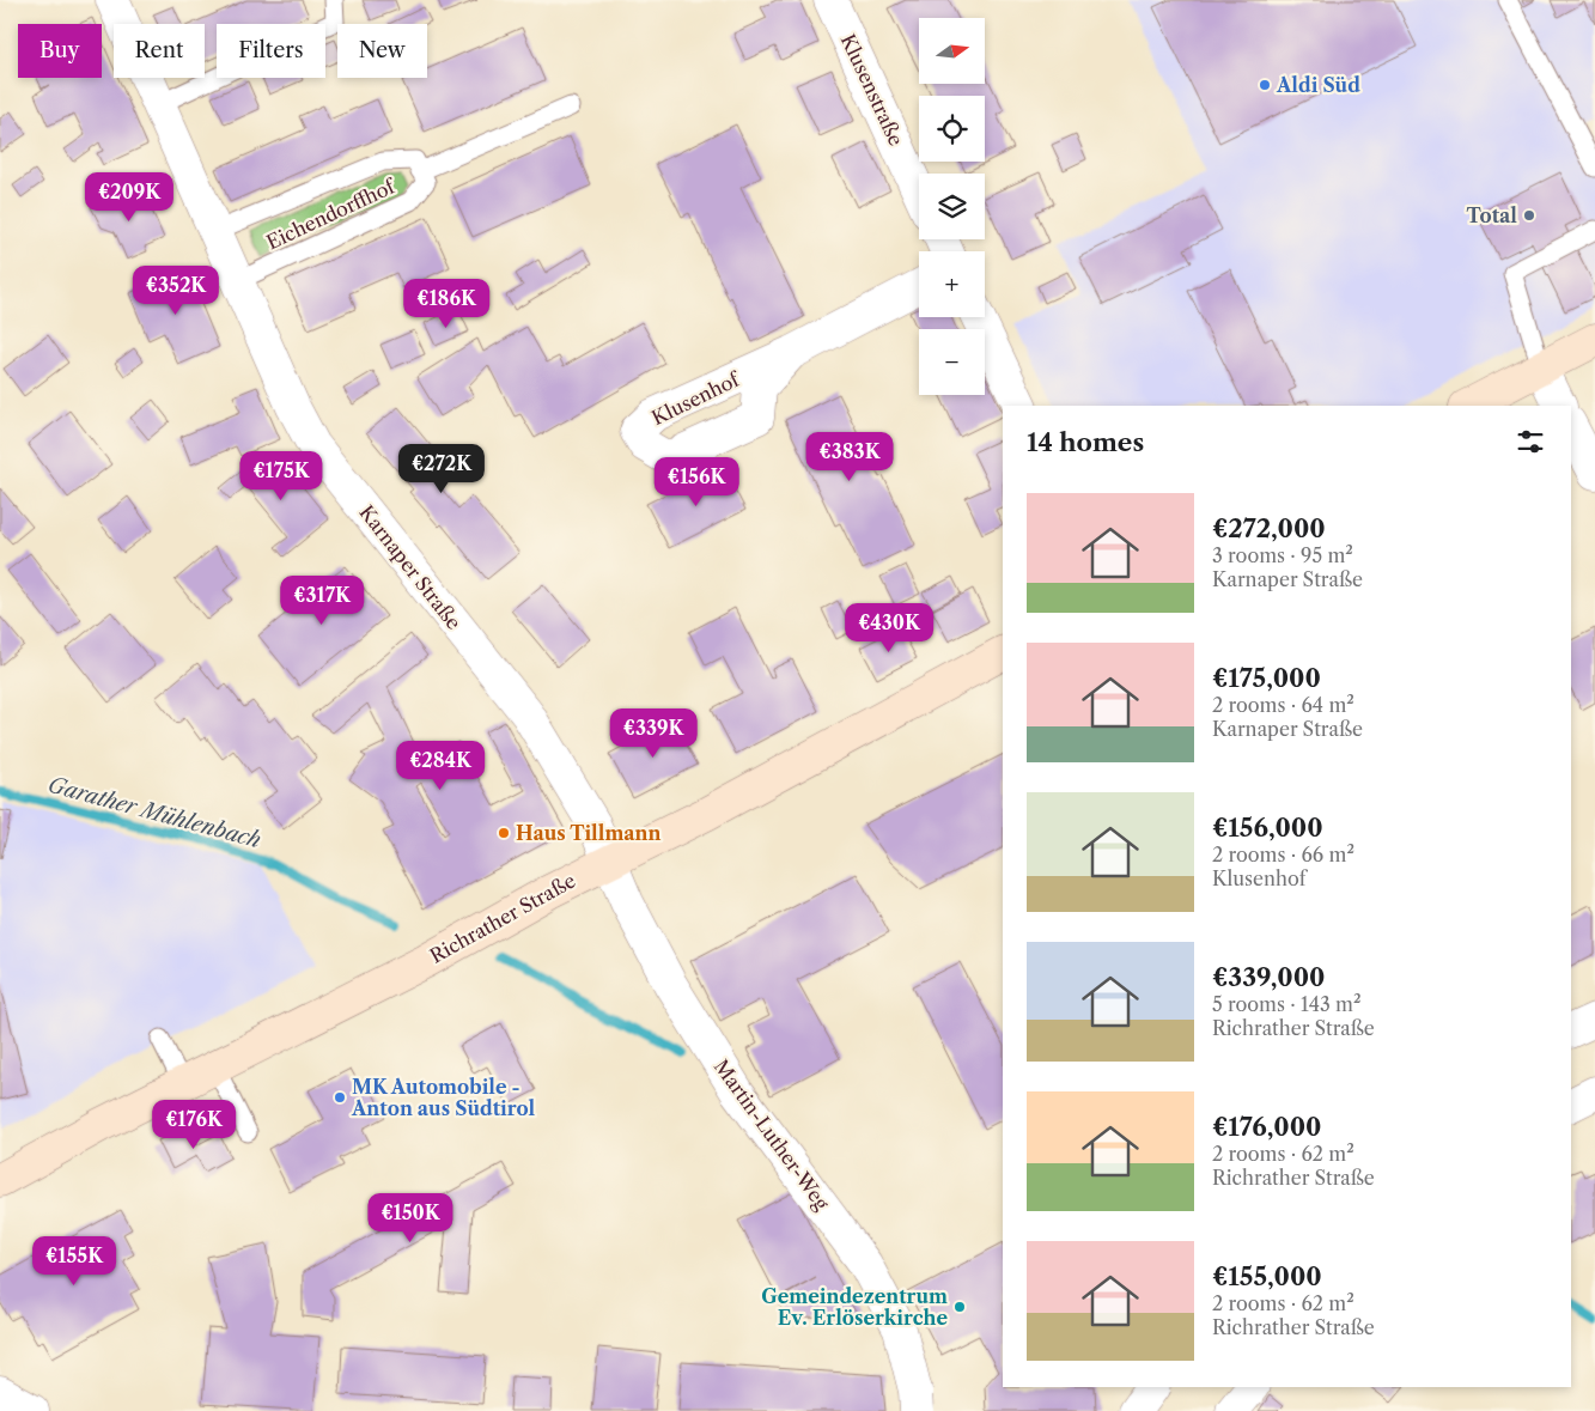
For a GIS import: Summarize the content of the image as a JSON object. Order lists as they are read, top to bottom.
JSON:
{
  "streets": {
    "main road": ["Richrather Straße"],
    "street": ["Klusenstraße", "Karnaper Straße", "Martin-Luther-Weg"],
    "lane": ["Eichendorffhof"]
  },
  "crossings": [
    ["Eichendorffhof", "Karnaper Straße"],
    ["Karnaper Straße", "Richrather Straße"],
    ["Karnaper Straße", "Martin-Luther-Weg"],
    ["Richrather Straße", "Martin-Luther-Weg"]
  ],
  "water": ["Garather Mühlenbach"],
  "places": [
    "Aldi Süd",
    "Total",
    "Haus Tillmann",
    "MK Automobile - Anton aus Südtirol",
    "Gemeindezentrum Ev. Erlöserkirche"
  ],
  "north": "right",
  "page": {
    "map_buttons": ["+", "−"],
    "chip": [
      "Buy",
      "Rent",
      "Filters",
      "New"
    ],
    "price": [
      "€209K",
      "€352K",
      "€186K",
      "€383K",
      "€272K",
      "€175K",
      "€156K",
      "€317K",
      "€430K",
      "€339K",
      "€284K",
      "€176K",
      "€150K",
      "€155K"
    ],
    "heading": "14 homes",
    "list": [
      {
        "name": "€272,000",
        "note": "3 rooms · 95 m² · Karnaper Straße"
      },
      {
        "name": "€175,000",
        "note": "2 rooms · 64 m² · Karnaper Straße"
      },
      {
        "name": "€156,000",
        "note": "2 rooms · 66 m² · Klusenhof"
      },
      {
        "name": "€339,000",
        "note": "5 rooms · 143 m² · Richrather Straße"
      },
      {
        "name": "€176,000",
        "note": "2 rooms · 62 m² · Richrather Straße"
      },
      {
        "name": "€155,000",
        "note": "2 rooms · 62 m² · Richrather Straße"
      }
    ]
  }
}
